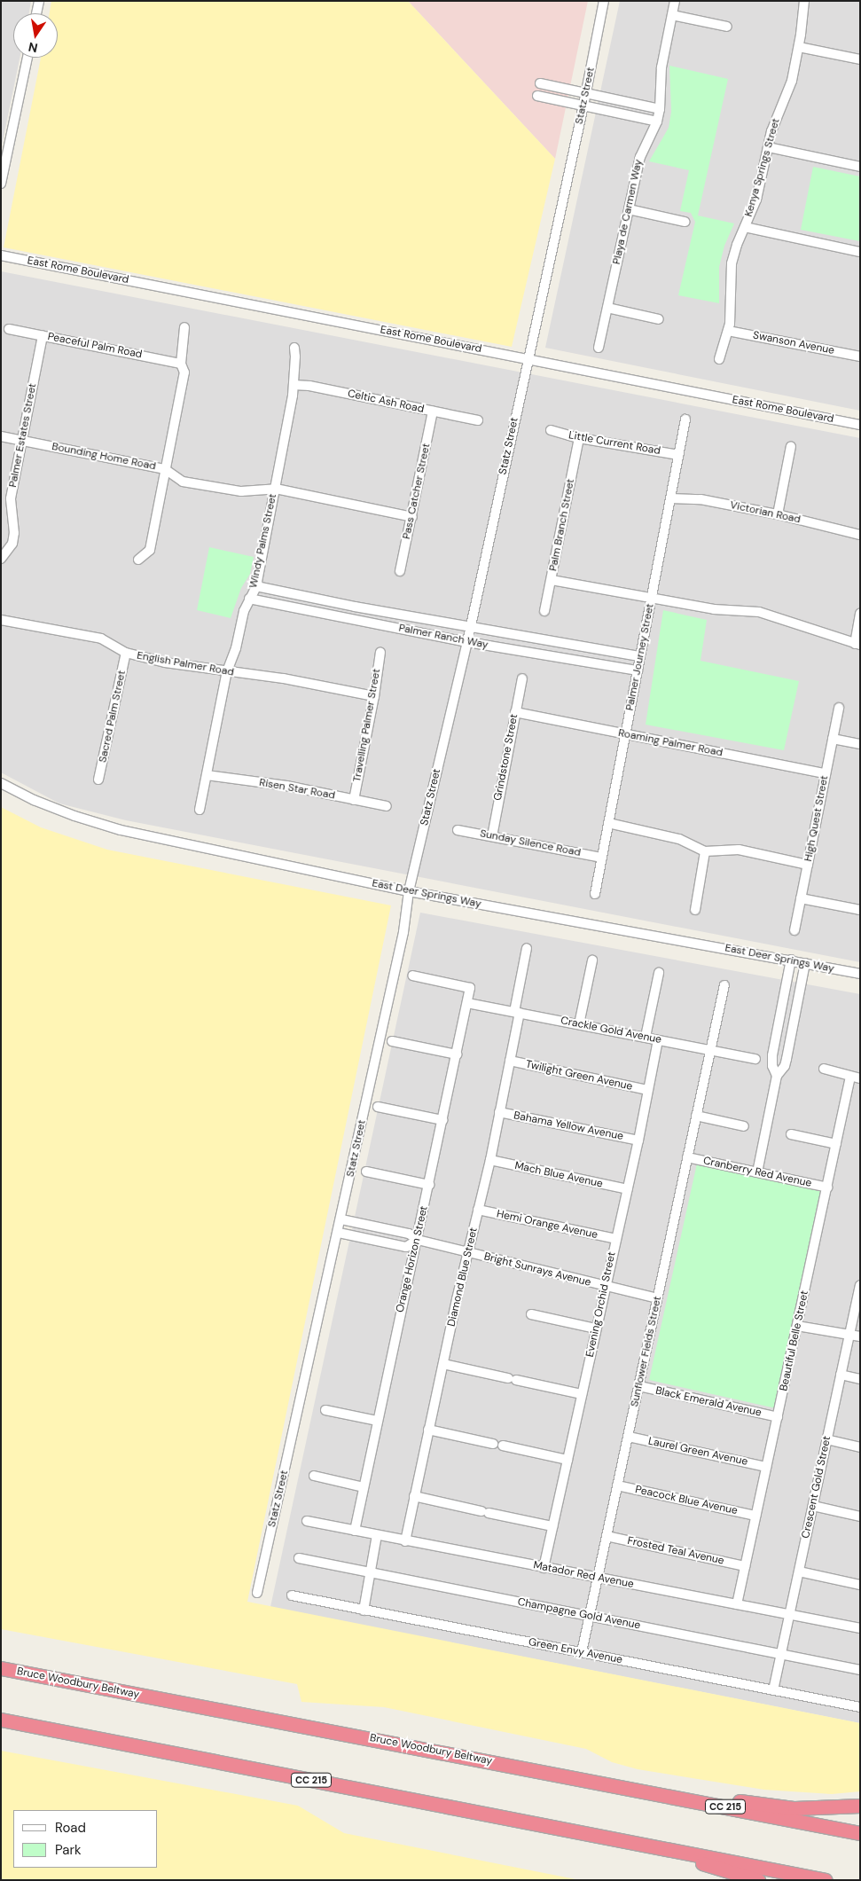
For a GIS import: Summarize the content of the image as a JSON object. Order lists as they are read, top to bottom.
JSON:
{
  "streets": {
    "highway": ["Bruce Woodbury Beltway", "CC 215"],
    "street": [
      "Statz Street",
      "Kenya Springs Street",
      "Playa de Carmen Way",
      "East Rome Boulevard",
      "Swanson Avenue",
      "Peaceful Palm Road",
      "Celtic Ash Road",
      "Palmer Estates Street",
      "Little Current Road",
      "Bounding Home Road",
      "Pass Catcher Street",
      "Victorian Road",
      "Palm Branch Street",
      "Windy Palms Street",
      "Palmer Ranch Way",
      "Palmer Journey Street",
      "English Palmer Road",
      "Sacred Palm Street",
      "Travelling Palmer Street",
      "Roaming Palmer Road",
      "Grindstone Street",
      "Risen Star Road",
      "High Quest Street",
      "Sunday Silence Road",
      "East Deer Springs Way",
      "Crackle Gold Avenue",
      "Twilight Green Avenue",
      "Bahama Yellow Avenue",
      "Cranberry Red Avenue",
      "Mach Blue Avenue",
      "Hemi Orange Avenue",
      "Orange Horizon Street",
      "Bright Sunrays Avenue",
      "Diamond Blue Street",
      "Evening Orchid Street",
      "Beautiful Belle Street",
      "Sunflower Fields Street",
      "Black Emerald Avenue",
      "Laurel Green Avenue",
      "Crescent Gold Street",
      "Peacock Blue Avenue",
      "Frosted Teal Avenue",
      "Matador Red Avenue",
      "Champagne Gold Avenue",
      "Green Envy Avenue"
    ]
  },
  "crossings": [
    ["Statz Street", "East Rome Boulevard"],
    ["Statz Street", "Palmer Ranch Way"],
    ["Statz Street", "East Deer Springs Way"],
    ["Statz Street", "Bright Sunrays Avenue"],
    ["Kenya Springs Street", "Swanson Avenue"],
    ["Peaceful Palm Road", "Palmer Estates Street"],
    ["Celtic Ash Road", "Pass Catcher Street"],
    ["Celtic Ash Road", "Windy Palms Street"],
    ["Palmer Estates Street", "Bounding Home Road"],
    ["Little Current Road", "Palm Branch Street"],
    ["Little Current Road", "Palmer Journey Street"],
    ["Bounding Home Road", "Pass Catcher Street"],
    ["Bounding Home Road", "Windy Palms Street"],
    ["Victorian Road", "Palmer Journey Street"],
    ["Windy Palms Street", "Palmer Ranch Way"],
    ["Windy Palms Street", "English Palmer Road"],
    ["Windy Palms Street", "Risen Star Road"],
    ["Palmer Ranch Way", "Palmer Journey Street"],
    ["Palmer Journey Street", "Roaming Palmer Road"],
    ["Palmer Journey Street", "Sunday Silence Road"],
    ["English Palmer Road", "Sacred Palm Street"],
    ["English Palmer Road", "Travelling Palmer Street"],
    ["Travelling Palmer Street", "Risen Star Road"],
    ["Roaming Palmer Road", "Grindstone Street"],
    ["Roaming Palmer Road", "High Quest Street"],
    ["Grindstone Street", "Sunday Silence Road"],
    ["Crackle Gold Avenue", "Orange Horizon Street"],
    ["Crackle Gold Avenue", "Diamond Blue Street"],
    ["Crackle Gold Avenue", "Evening Orchid Street"],
    ["Crackle Gold Avenue", "Sunflower Fields Street"],
    ["Twilight Green Avenue", "Diamond Blue Street"],
    ["Twilight Green Avenue", "Evening Orchid Street"],
    ["Bahama Yellow Avenue", "Diamond Blue Street"],
    ["Bahama Yellow Avenue", "Evening Orchid Street"],
    ["Cranberry Red Avenue", "Beautiful Belle Street"],
    ["Cranberry Red Avenue", "Sunflower Fields Street"],
    ["Mach Blue Avenue", "Diamond Blue Street"],
    ["Mach Blue Avenue", "Evening Orchid Street"],
    ["Hemi Orange Avenue", "Diamond Blue Street"],
    ["Hemi Orange Avenue", "Evening Orchid Street"],
    ["Orange Horizon Street", "Bright Sunrays Avenue"],
    ["Orange Horizon Street", "Matador Red Avenue"],
    ["Bright Sunrays Avenue", "Diamond Blue Street"],
    ["Bright Sunrays Avenue", "Evening Orchid Street"],
    ["Bright Sunrays Avenue", "Sunflower Fields Street"],
    ["Diamond Blue Street", "Matador Red Avenue"],
    ["Evening Orchid Street", "Matador Red Avenue"],
    ["Beautiful Belle Street", "Black Emerald Avenue"],
    ["Beautiful Belle Street", "Laurel Green Avenue"],
    ["Beautiful Belle Street", "Peacock Blue Avenue"],
    ["Beautiful Belle Street", "Frosted Teal Avenue"],
    ["Beautiful Belle Street", "Matador Red Avenue"],
    ["Sunflower Fields Street", "Black Emerald Avenue"],
    ["Sunflower Fields Street", "Laurel Green Avenue"],
    ["Sunflower Fields Street", "Peacock Blue Avenue"],
    ["Sunflower Fields Street", "Frosted Teal Avenue"],
    ["Sunflower Fields Street", "Matador Red Avenue"],
    ["Sunflower Fields Street", "Champagne Gold Avenue"],
    ["Sunflower Fields Street", "Green Envy Avenue"],
    ["Crescent Gold Street", "Matador Red Avenue"],
    ["Crescent Gold Street", "Champagne Gold Avenue"],
    ["Crescent Gold Street", "Green Envy Avenue"]
  ],
  "legend": ["Road", "Park"],
  "north": "bottom"
}
